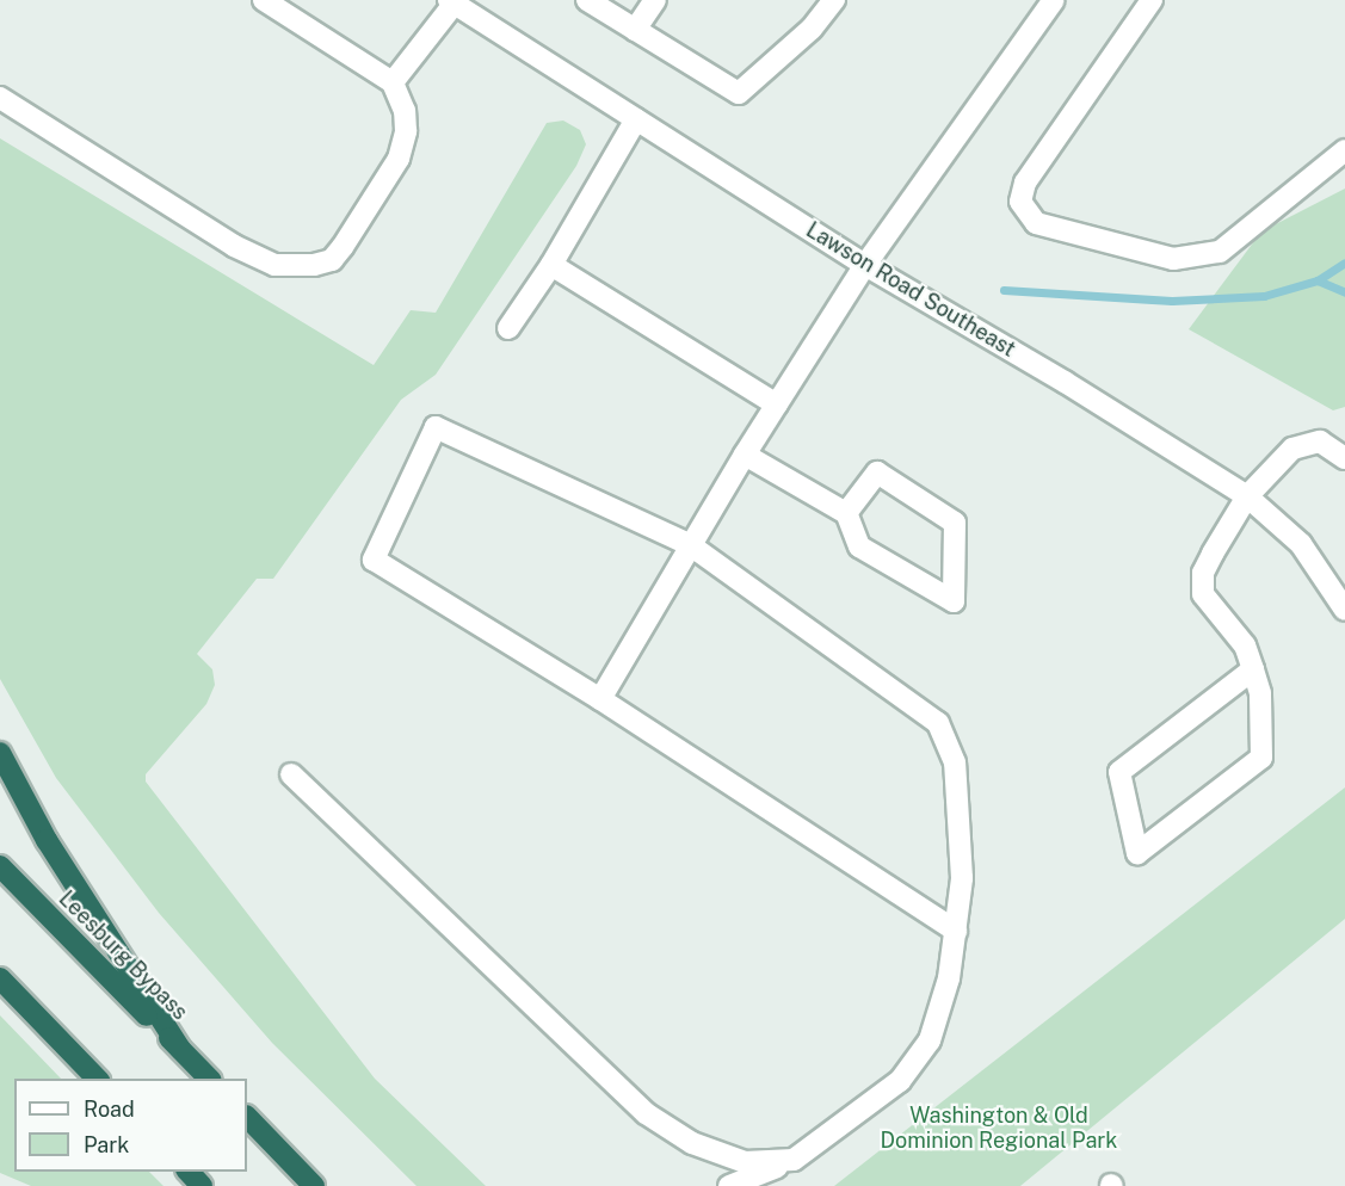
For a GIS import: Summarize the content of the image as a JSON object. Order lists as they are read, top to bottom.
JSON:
{
  "streets": {
    "highway": ["Leesburg Bypass"],
    "street": ["Lawson Road Southeast"]
  },
  "parks": ["Washington & Old Dominion Regional Park"],
  "legend": ["Road", "Park"]
}
